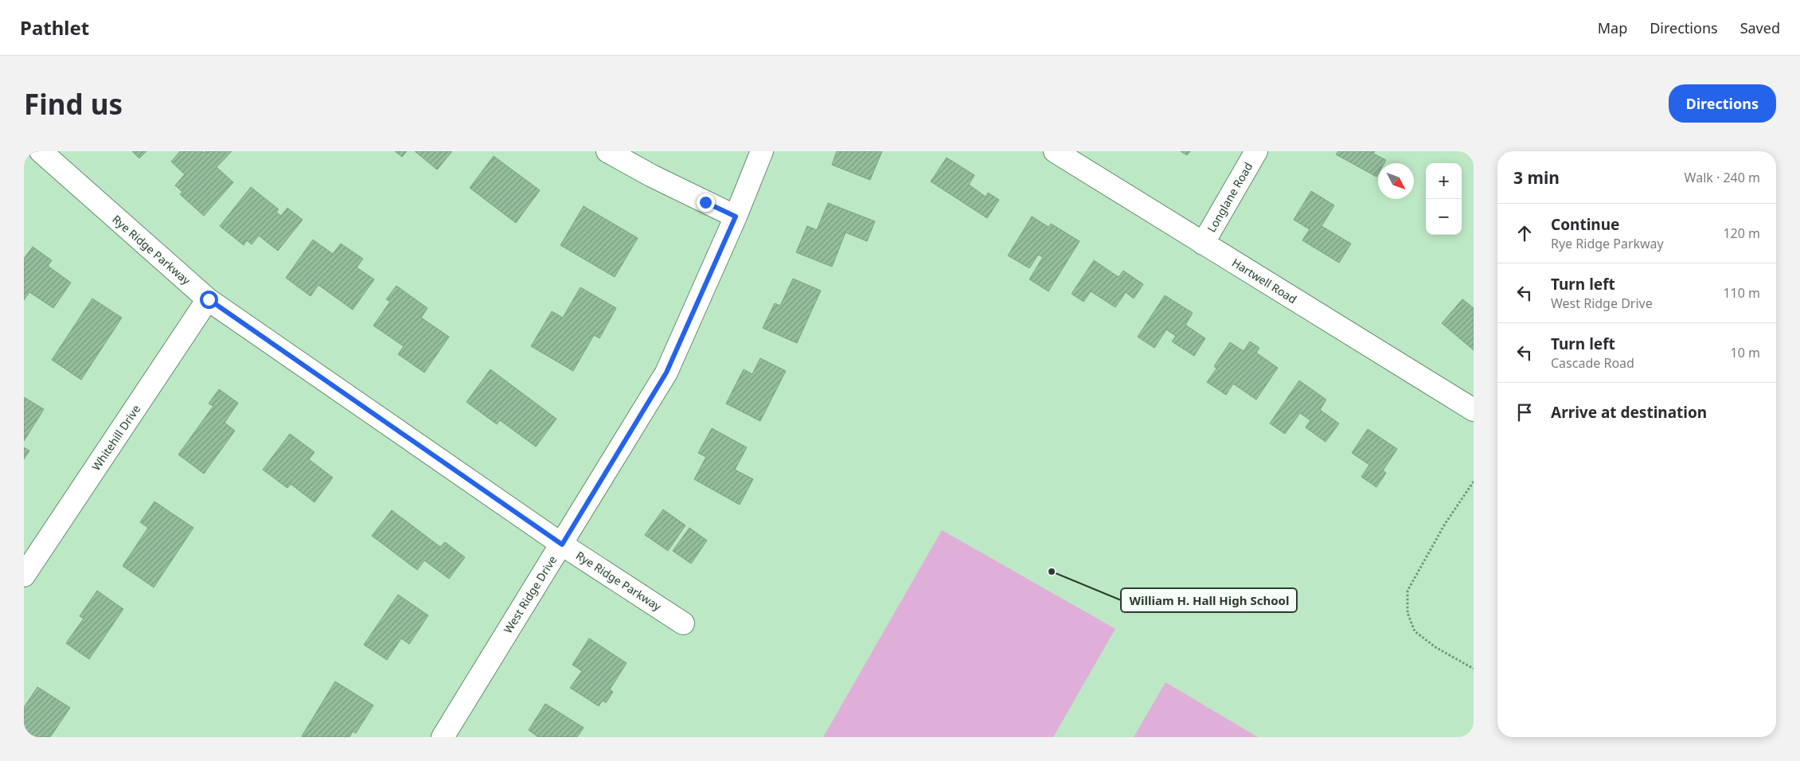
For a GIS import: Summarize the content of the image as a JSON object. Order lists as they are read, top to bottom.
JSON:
{
  "streets": {
    "street": [
      "Longlane Road",
      "Rye Ridge Parkway",
      "Hartwell Road",
      "Whitehill Drive",
      "West Ridge Drive"
    ]
  },
  "crossings": [
    ["Longlane Road", "Hartwell Road"],
    ["Rye Ridge Parkway", "Whitehill Drive"],
    ["Rye Ridge Parkway", "West Ridge Drive"]
  ],
  "places": ["William H. Hall High School"],
  "north": "bottom right",
  "page": {
    "header": "Pathlet",
    "nav": ["Map", "Directions", "Saved"],
    "buttons": "Directions",
    "title": "Find us",
    "heading": ["3 min", "Walk · 240 m"],
    "map_buttons": ["+", "−"],
    "list": [
      ["Continue", "Rye Ridge Parkway", "120 m"],
      ["Turn left", "West Ridge Drive", "110 m"],
      ["Turn left", "Cascade Road", "10 m"],
      "Arrive at destination"
    ]
  }
}
